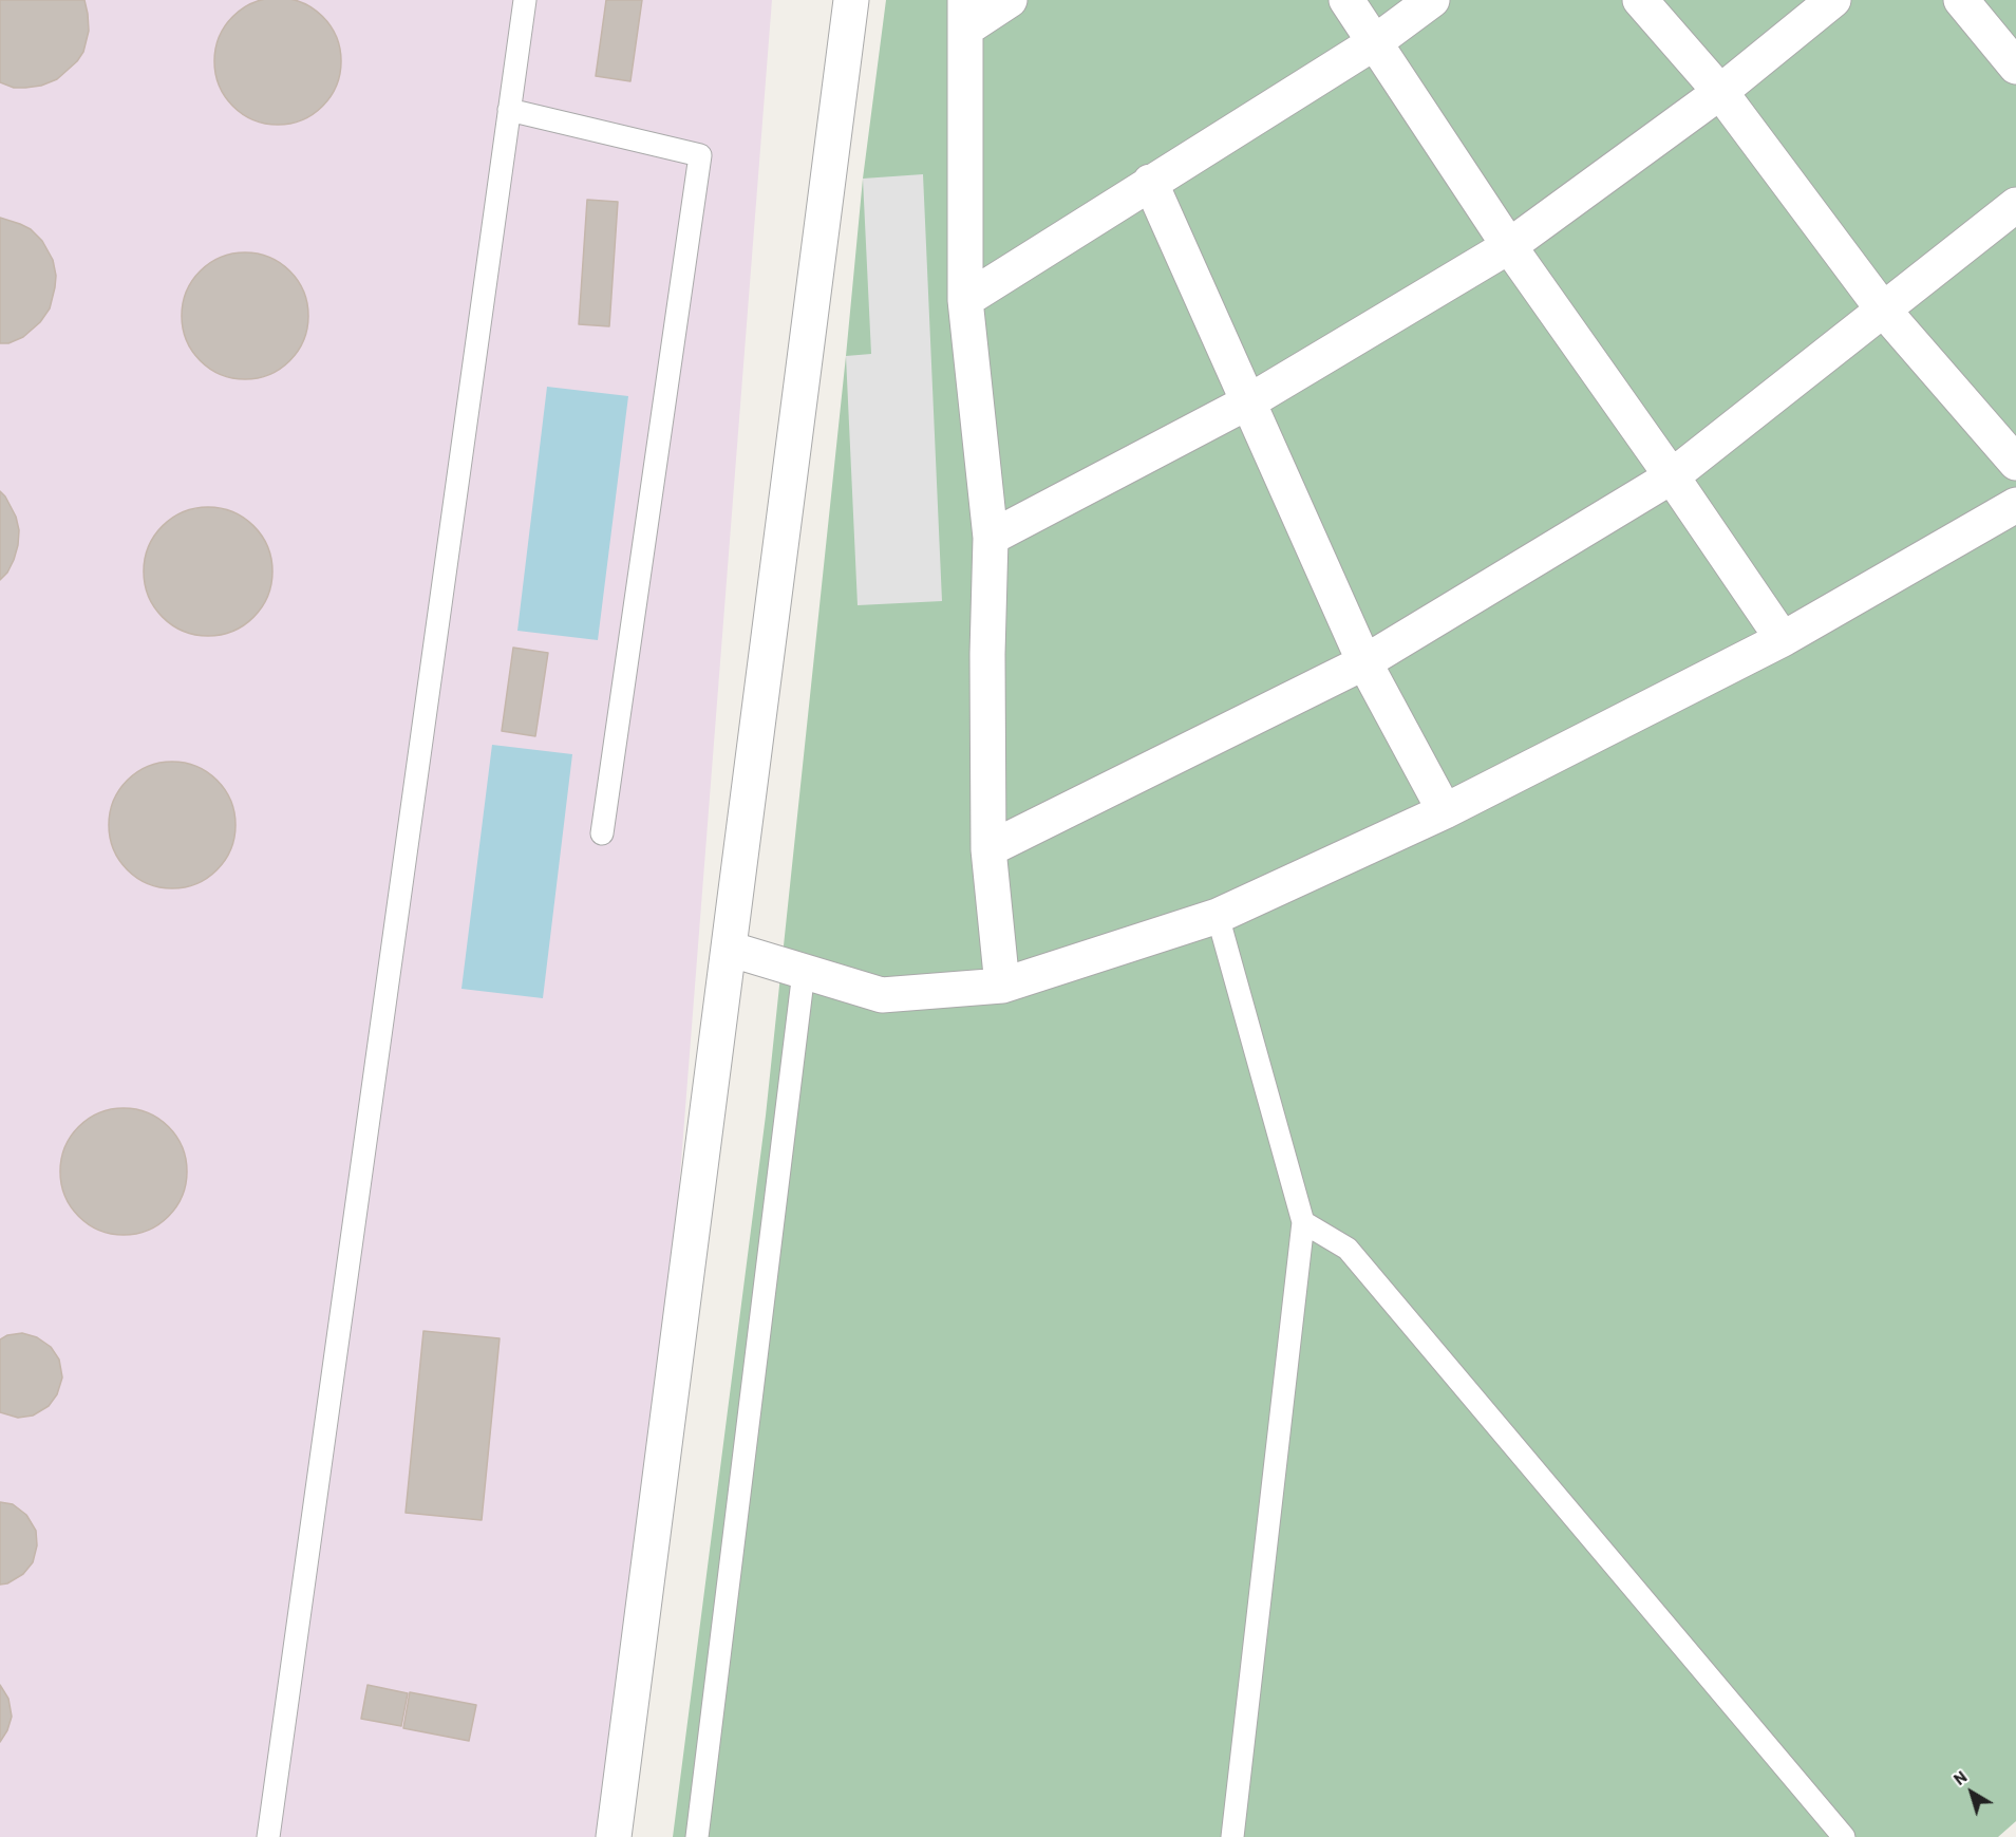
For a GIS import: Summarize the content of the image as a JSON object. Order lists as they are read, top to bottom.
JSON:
{
  "north": "top left"
}
